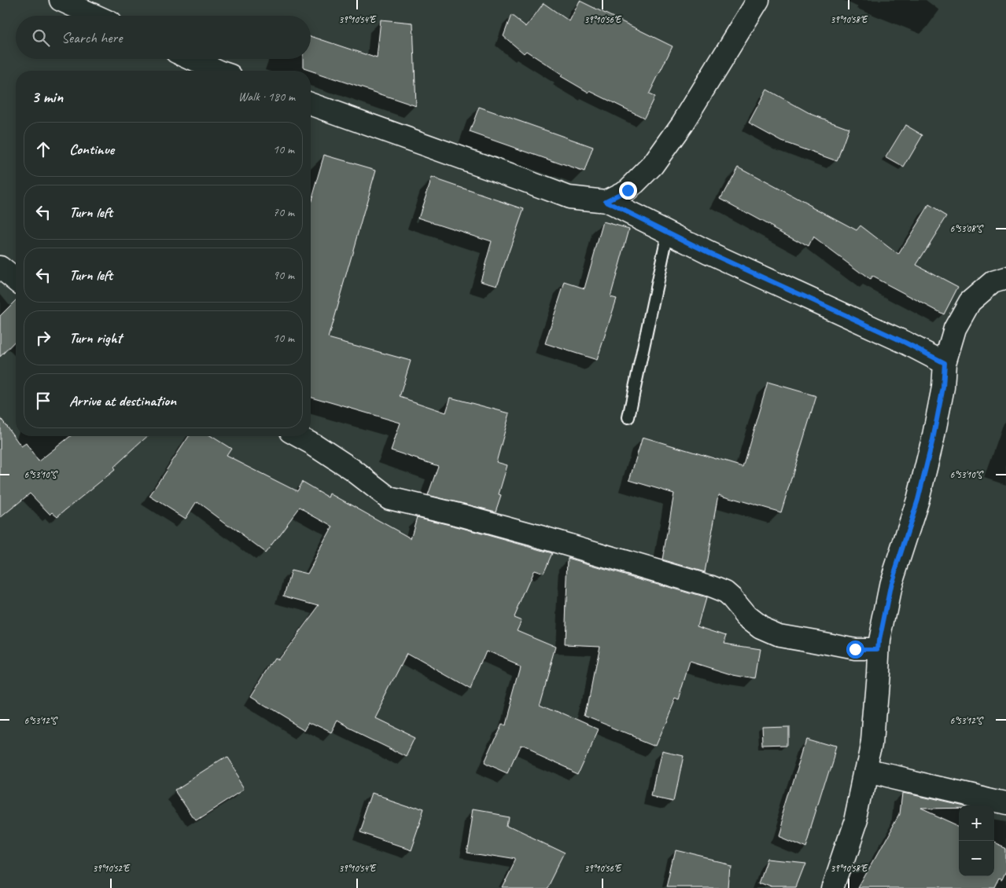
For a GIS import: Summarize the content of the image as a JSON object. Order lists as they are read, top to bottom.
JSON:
{
  "page": {
    "search": "Search here",
    "heading": ["3 min", "Walk · 180 m"],
    "list": [
      ["Continue", "10 m"],
      ["Turn left", "70 m"],
      ["Turn left", "90 m"],
      ["Turn right", "10 m"],
      "Arrive at destination"
    ],
    "map_buttons": ["+", "−"]
  },
  "coordinates": [
    "39°10'54\"E",
    "39°10'56\"E",
    "39°10'58\"E",
    "6°53'08\"S",
    "6°53'10\"S",
    "6°53'12\"S",
    "39°10'52\"E"
  ]
}
